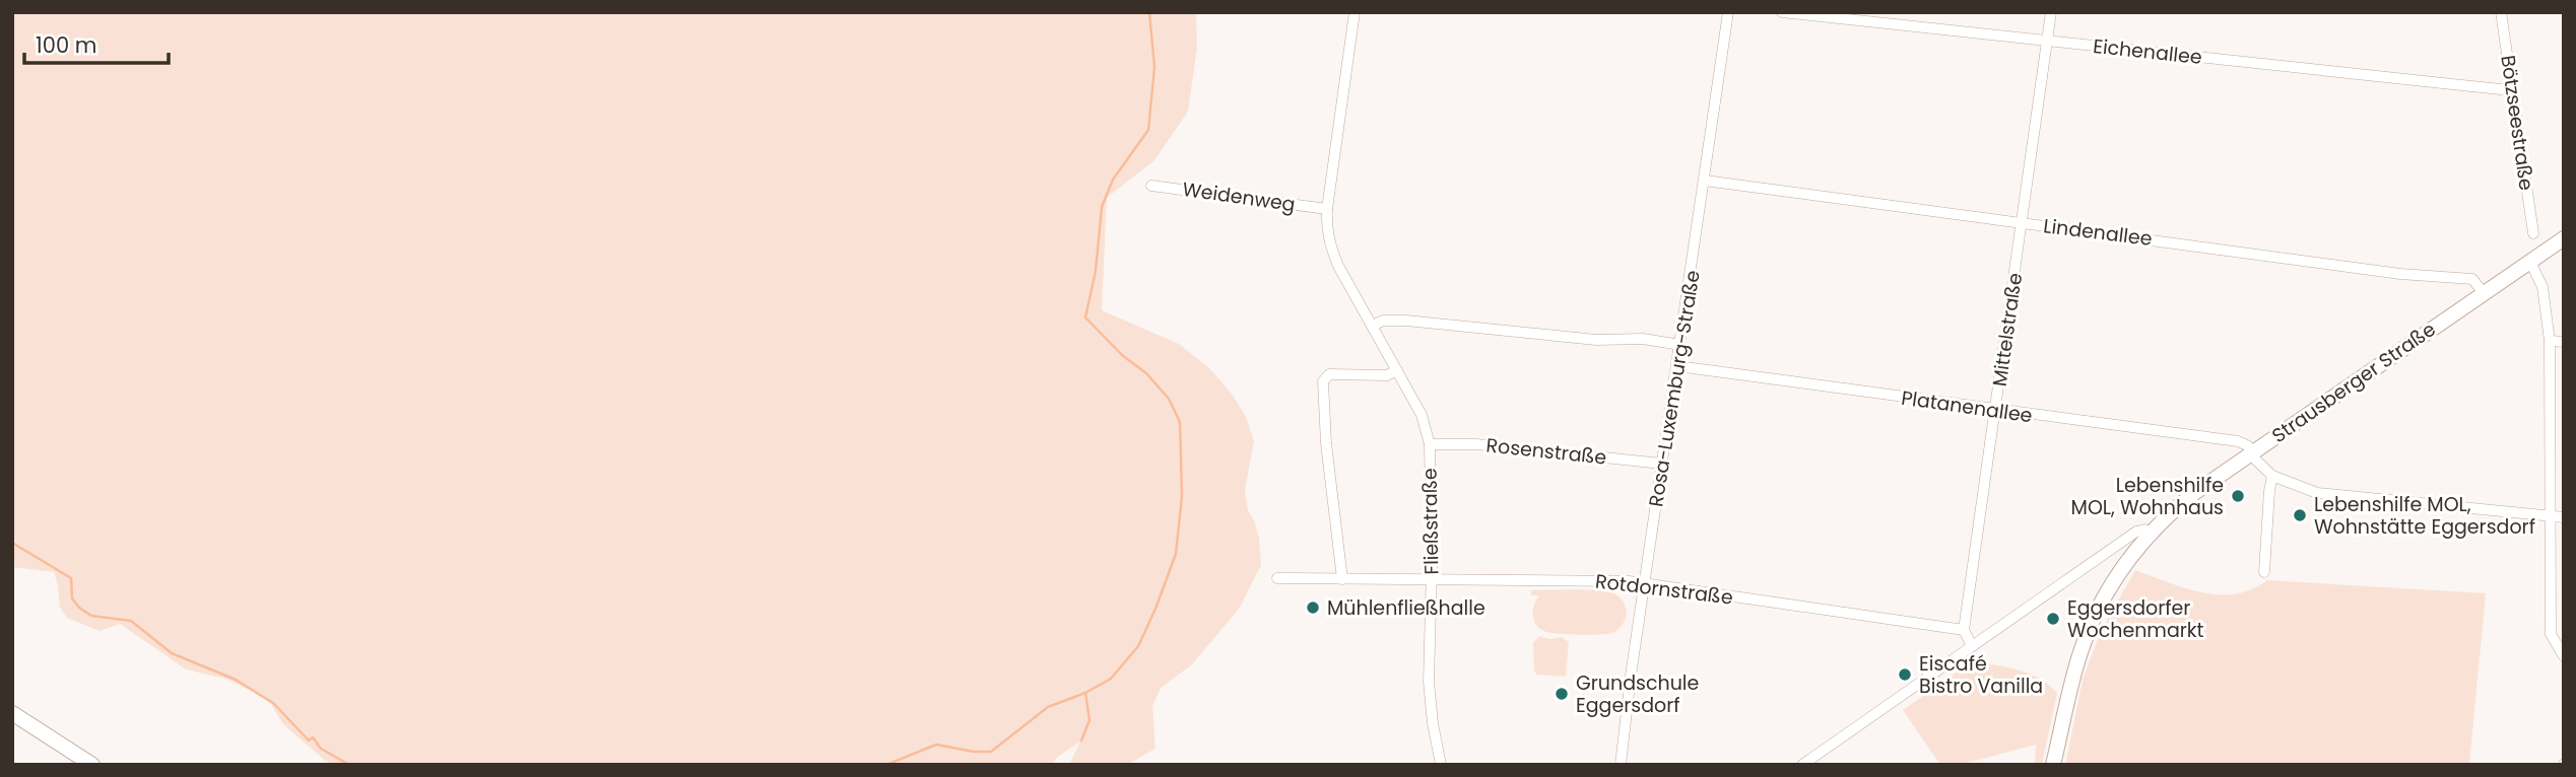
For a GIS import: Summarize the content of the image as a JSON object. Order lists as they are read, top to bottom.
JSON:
{
  "streets": {
    "main road": ["Strausberger Straße"],
    "street": [
      "Eichenallee",
      "Bötzseestraße",
      "Weidenweg",
      "Lindenallee",
      "Mittelstraße",
      "Rosa-Luxemburg-Straße",
      "Platanenallee",
      "Rosenstraße",
      "Fließstraße",
      "Rotdornstraße"
    ]
  },
  "crossings": [
    ["Eichenallee", "Bötzseestraße"],
    ["Eichenallee", "Mittelstraße"],
    ["Weidenweg", "Fließstraße"],
    ["Lindenallee", "Mittelstraße"],
    ["Lindenallee", "Strausberger Straße"],
    ["Lindenallee", "Rosa-Luxemburg-Straße"],
    ["Mittelstraße", "Platanenallee"],
    ["Mittelstraße", "Rotdornstraße"],
    ["Strausberger Straße", "Platanenallee"],
    ["Rosa-Luxemburg-Straße", "Platanenallee"],
    ["Rosa-Luxemburg-Straße", "Rosenstraße"],
    ["Rosa-Luxemburg-Straße", "Rotdornstraße"],
    ["Rosenstraße", "Fließstraße"],
    ["Fließstraße", "Rotdornstraße"]
  ],
  "places": [
    "Lebenshilfe MOL, Wohnhaus",
    "Lebenshilfe MOL, Wohnstätte Eggersdorf",
    "Mühlenfließhalle",
    "Eggersdorfer Wochenmarkt",
    "Eiscafé Bistro Vanilla",
    "Grundschule Eggersdorf"
  ],
  "scale_bar": "100 m"
}
